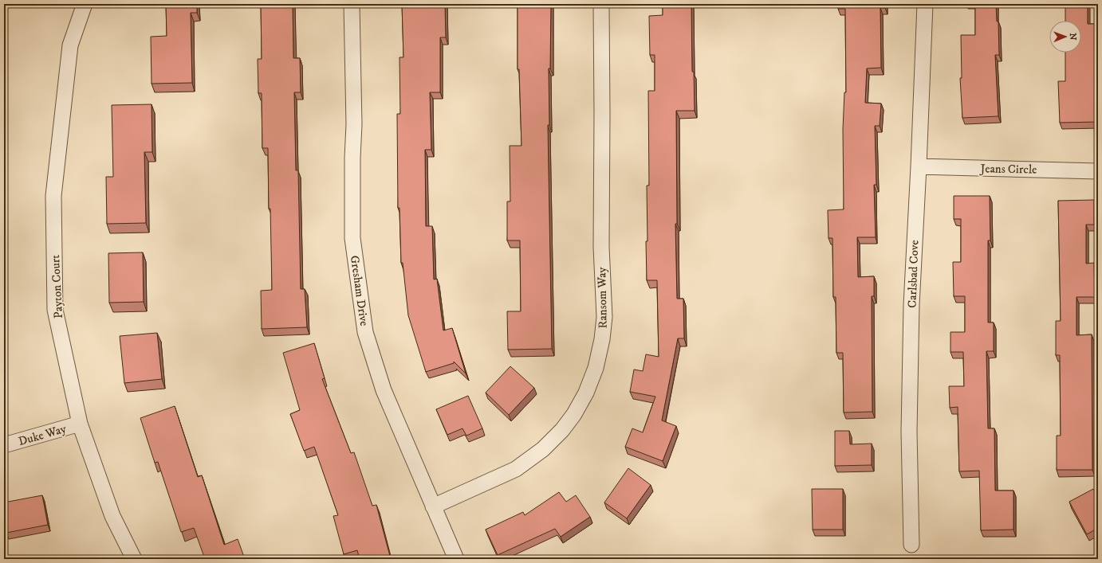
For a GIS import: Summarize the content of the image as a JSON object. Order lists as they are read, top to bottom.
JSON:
{
  "streets": {
    "street": [
      "Jeans Circle",
      "Carlsbad Cove",
      "Payton Court",
      "Gresham Drive",
      "Ransom Way",
      "Duke Way"
    ]
  },
  "crossings": [
    ["Jeans Circle", "Carlsbad Cove"],
    ["Payton Court", "Duke Way"],
    ["Gresham Drive", "Ransom Way"]
  ],
  "north": "right"
}
